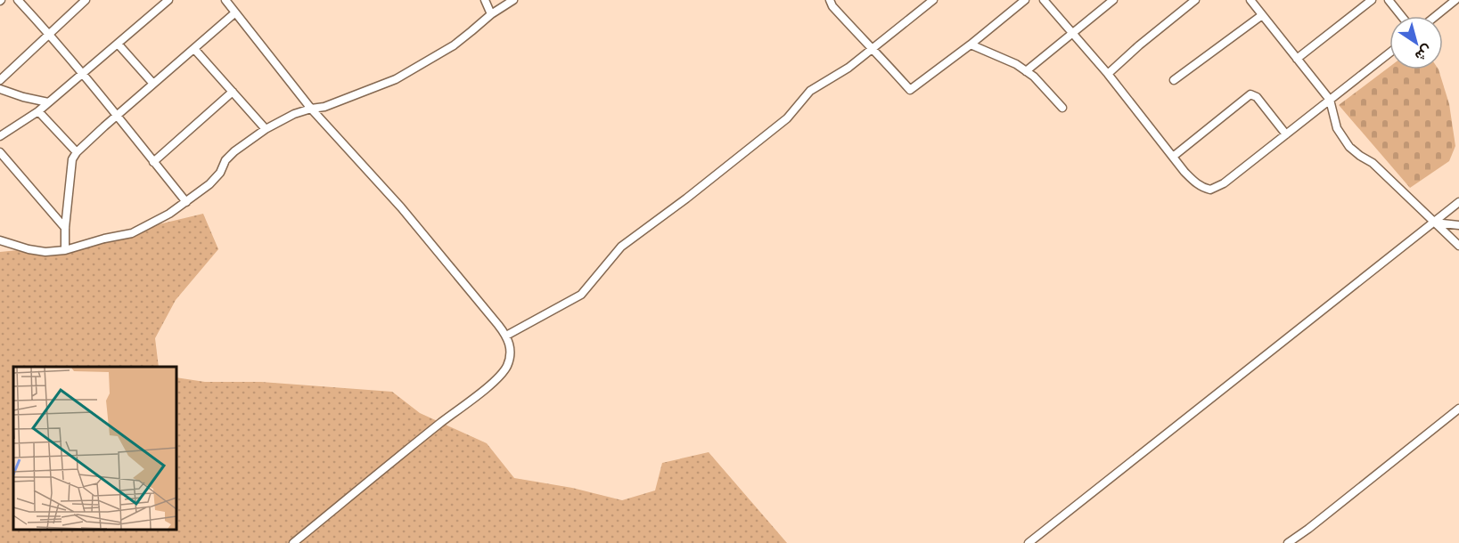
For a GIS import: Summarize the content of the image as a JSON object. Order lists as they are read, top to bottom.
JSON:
{
  "north": "bottom right"
}
